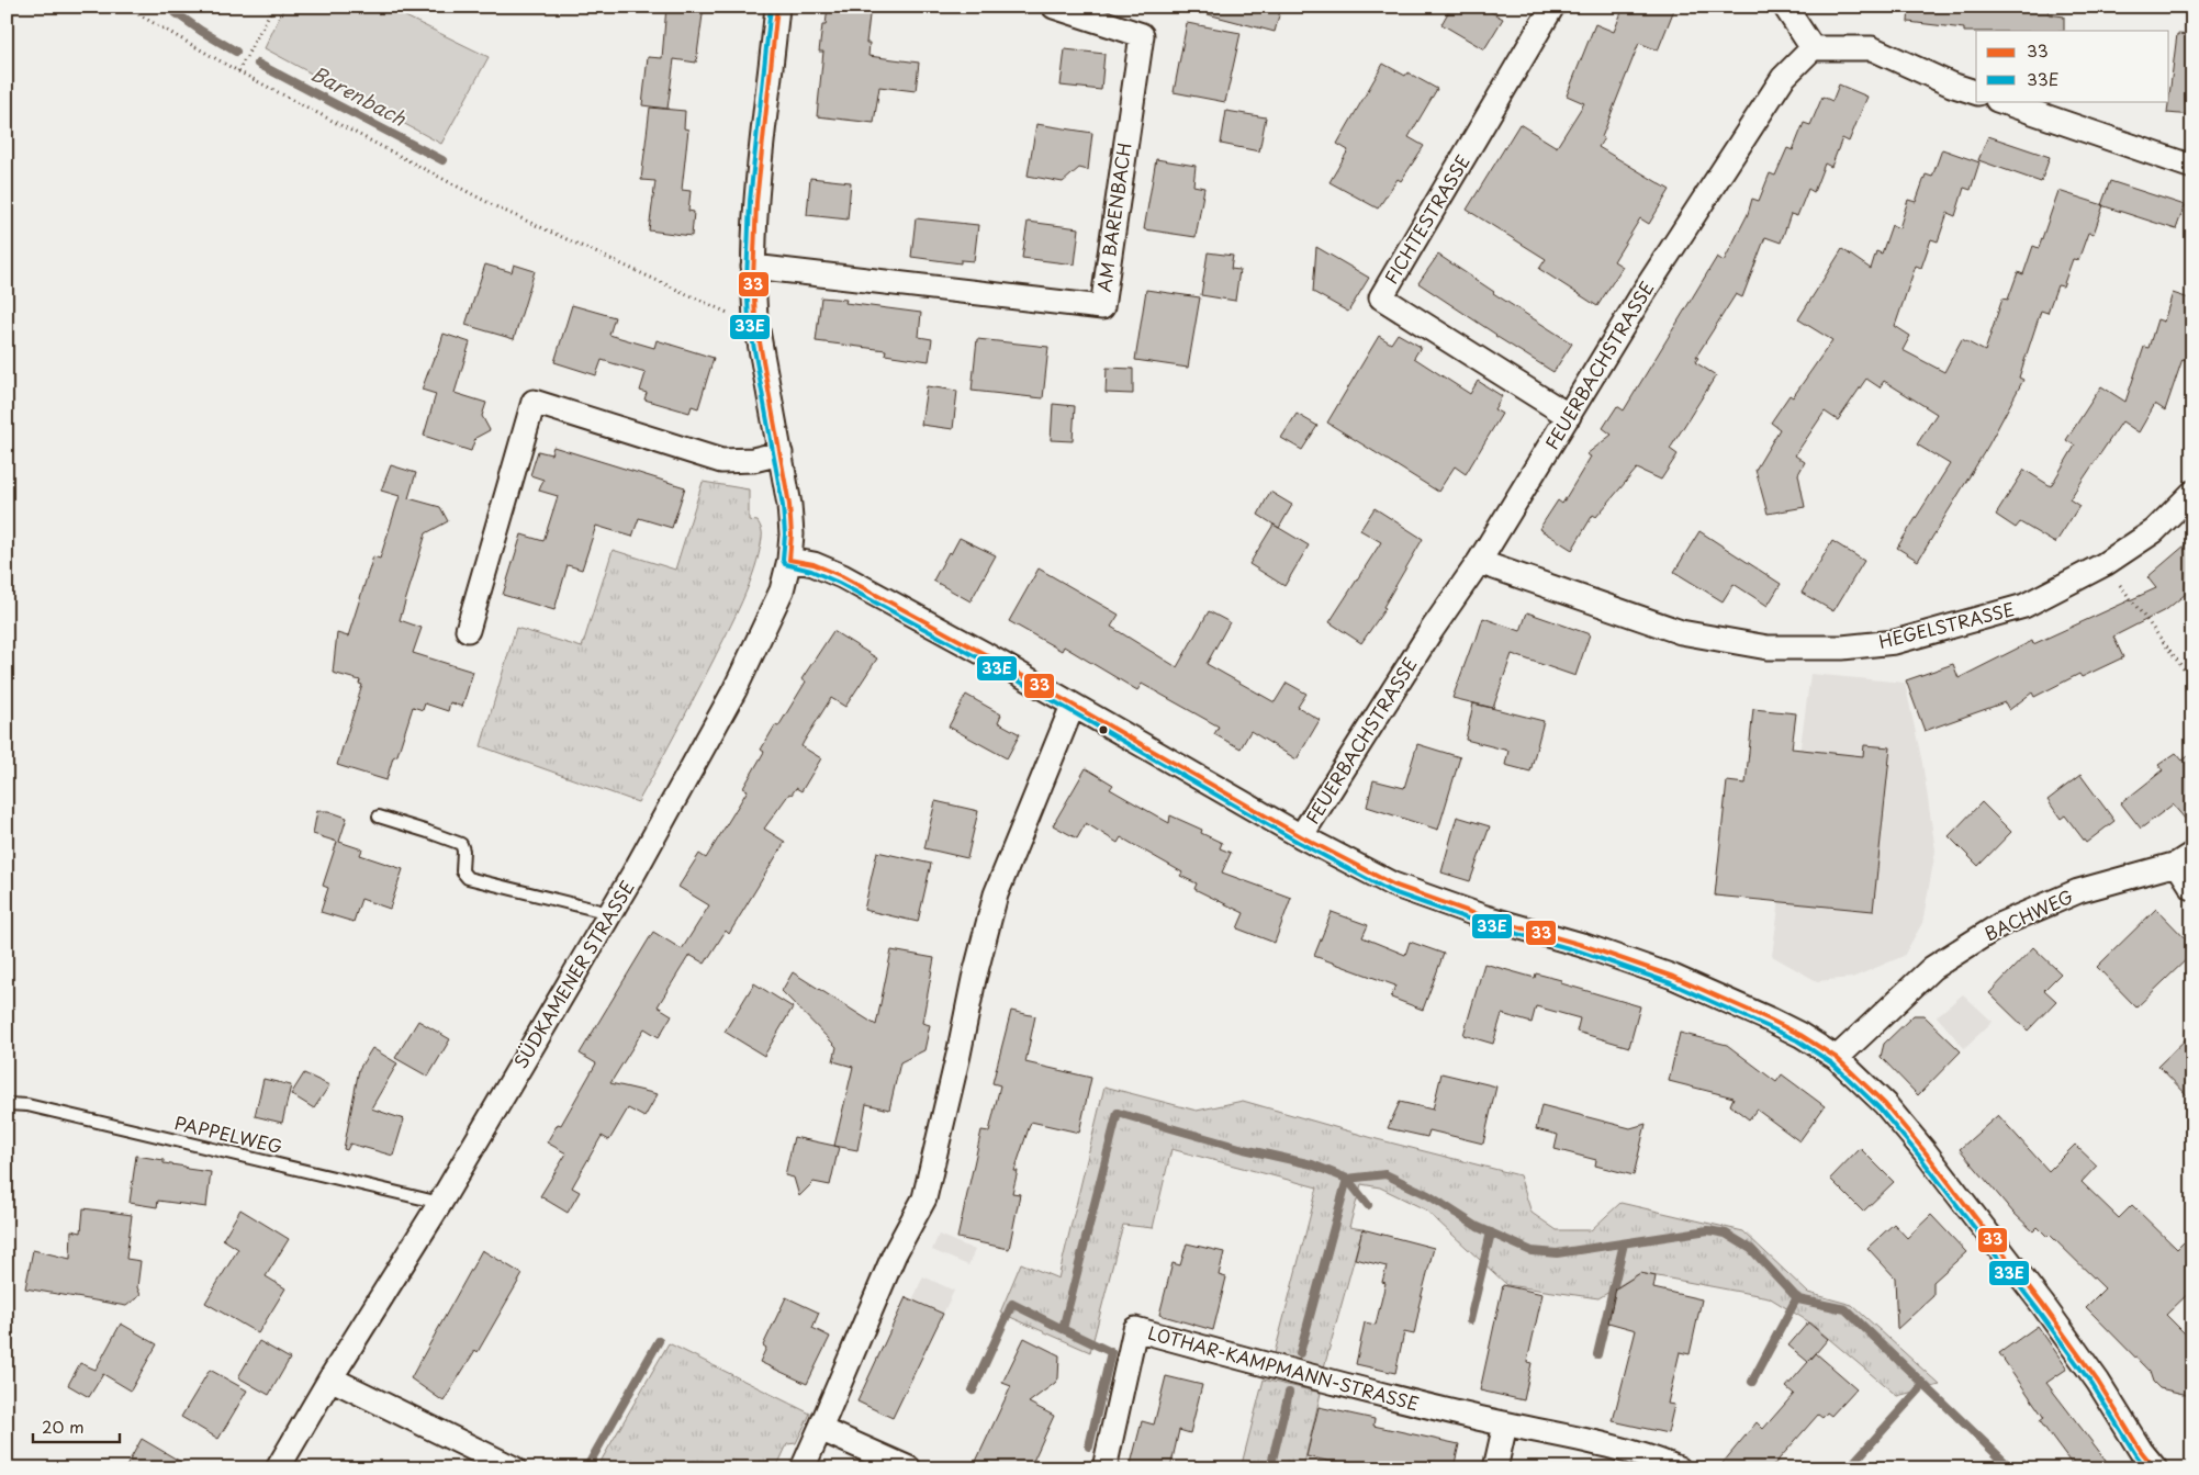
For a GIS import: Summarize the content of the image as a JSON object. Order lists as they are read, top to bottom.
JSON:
{
  "streets": {
    "street": [
      "AM BARENBACH",
      "FICHTESTRASSE",
      "FEUERBACHSTRASSE",
      "HEGELSTRASSE",
      "BACHWEG",
      "SÜDKAMENER STRASSE",
      "LOTHAR-KAMPMANN-STRASSE"
    ],
    "lane": ["PAPPELWEG"]
  },
  "crossings": [
    ["AM BARENBACH", "SÜDKAMENER STRASSE"],
    ["FICHTESTRASSE", "FEUERBACHSTRASSE"],
    ["FEUERBACHSTRASSE", "HEGELSTRASSE"],
    ["SÜDKAMENER STRASSE", "PAPPELWEG"]
  ],
  "water": ["Barenbach"],
  "lines": ["transit line 33", "transit line 33E"],
  "legend": ["33", "33E"],
  "scale_bar": "20 m"
}
